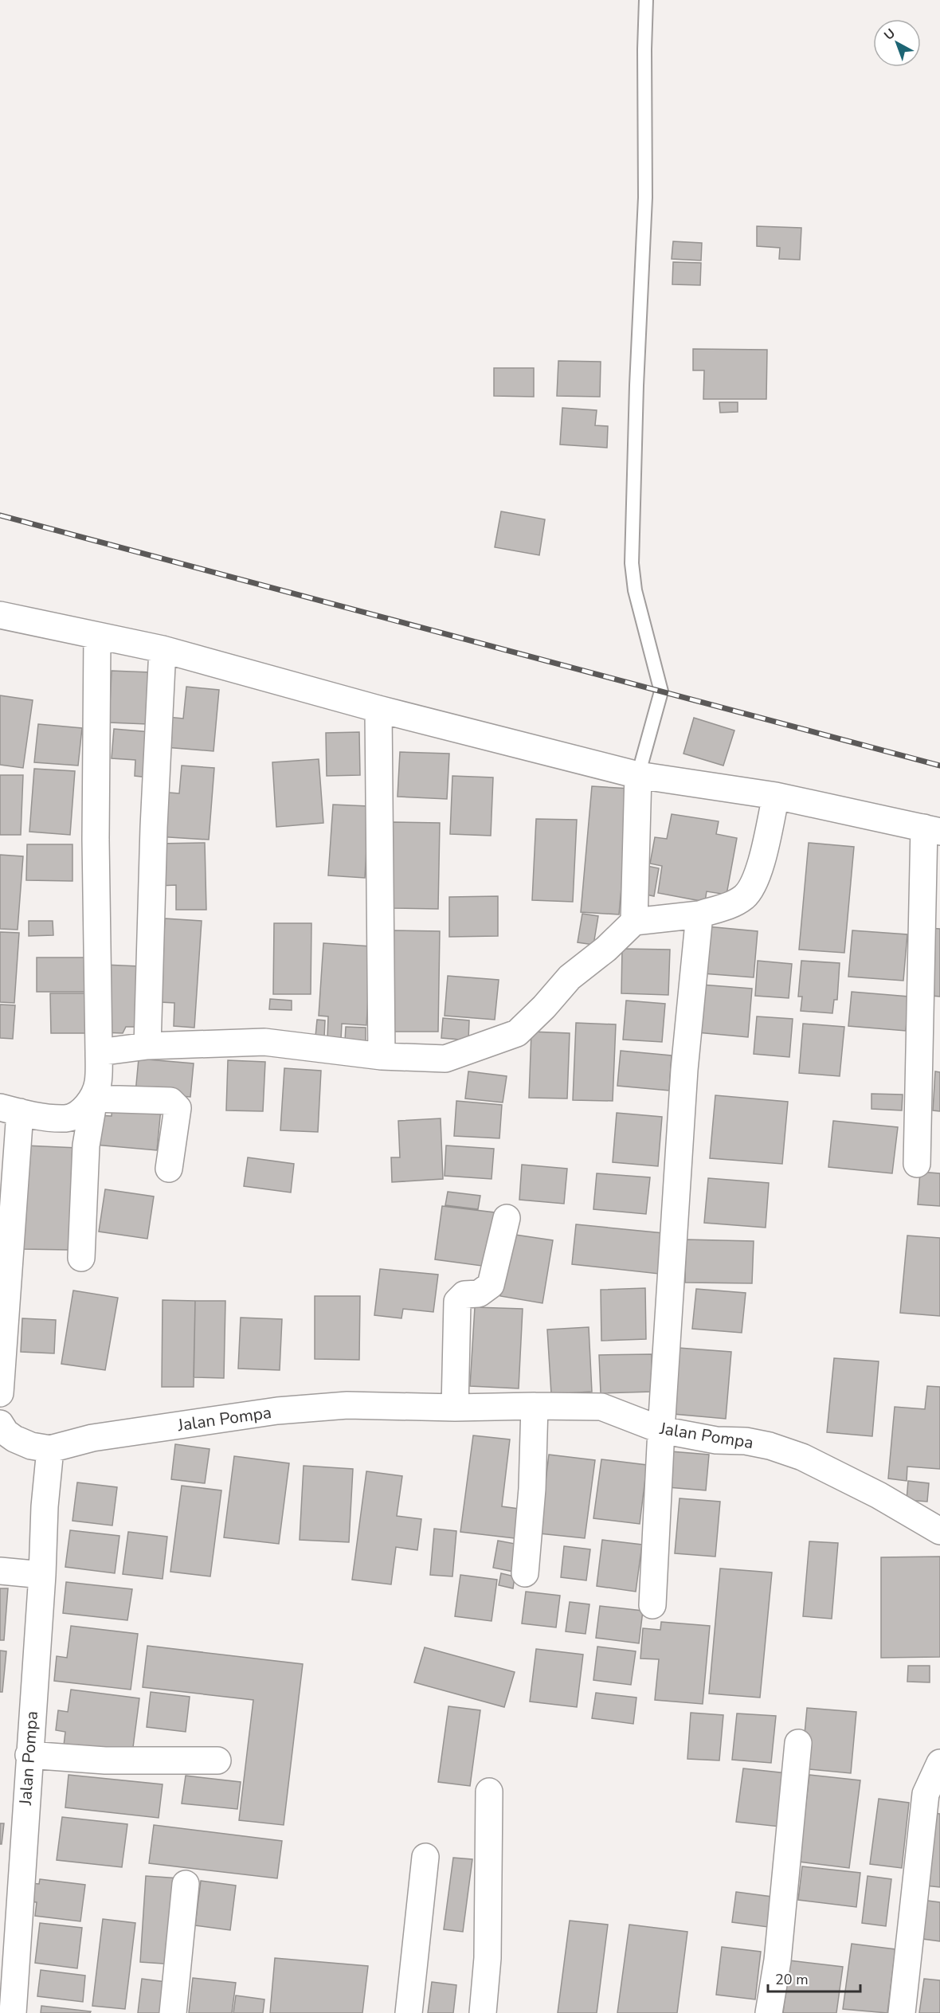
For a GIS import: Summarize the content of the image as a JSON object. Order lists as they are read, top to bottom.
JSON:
{
  "streets": {
    "street": ["Jalan Pompa"]
  },
  "scale_bar": "20 m",
  "north": "top left"
}
